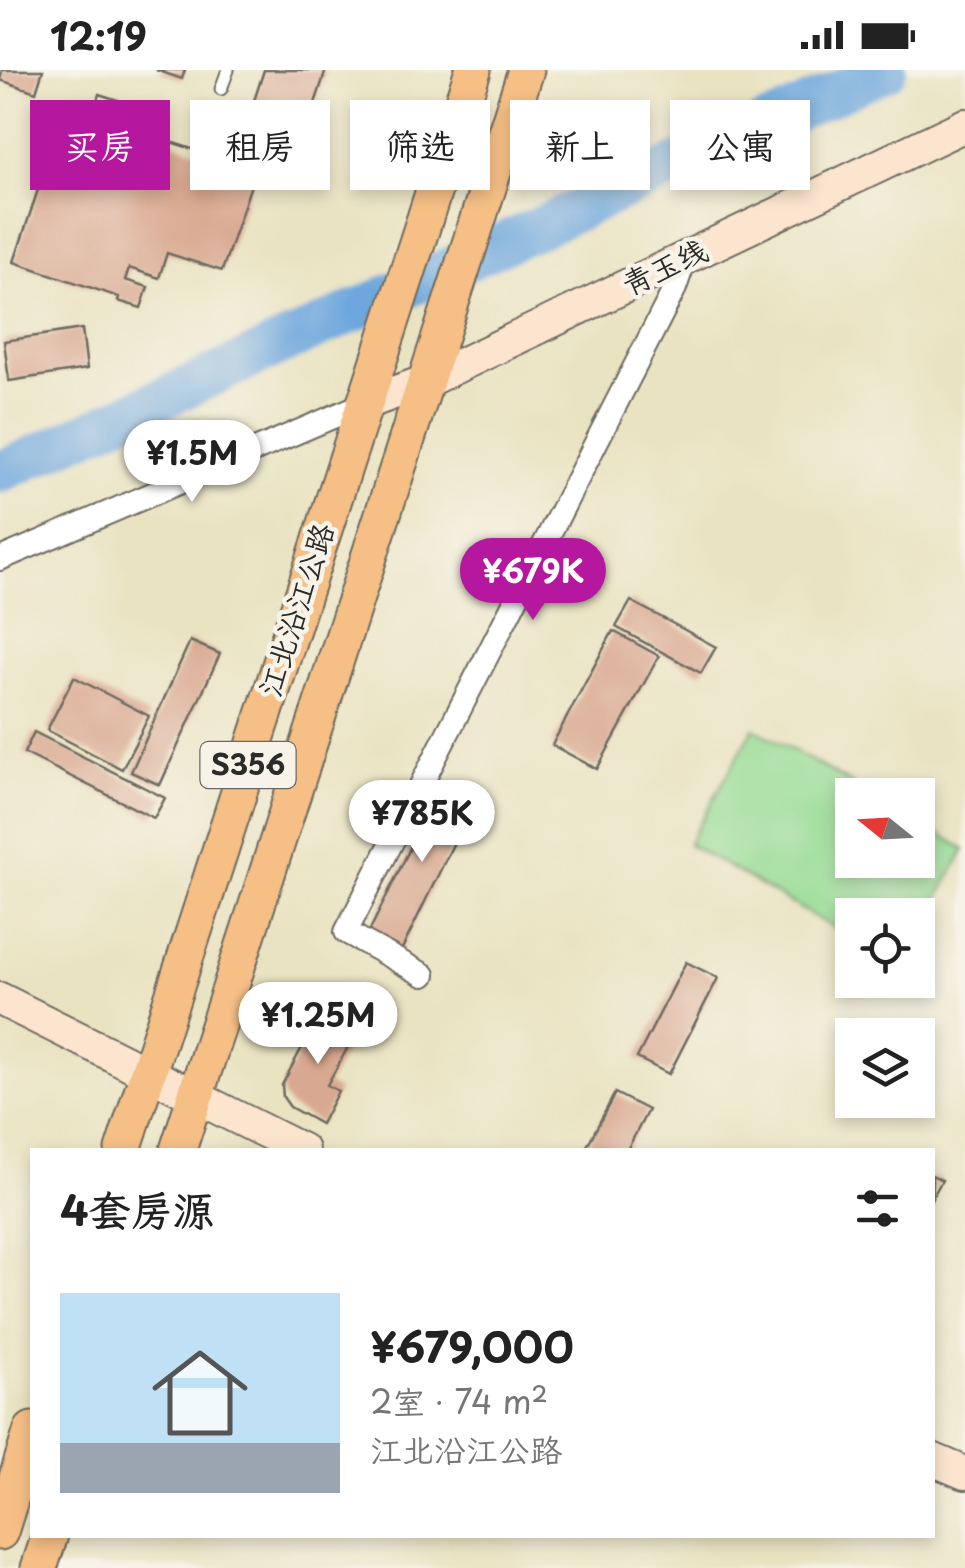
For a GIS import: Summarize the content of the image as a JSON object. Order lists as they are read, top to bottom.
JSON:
{
  "streets": {
    "main road": ["青玉线", "江北沿江公路", "S356"]
  },
  "crossings": [
    ["青玉线", "江北沿江公路"]
  ],
  "north": "left",
  "page": {
    "status": "12:19",
    "chip": [
      "买房",
      "租房",
      "筛选",
      "新上",
      "公寓"
    ],
    "price": [
      "¥1.5M",
      "¥679K",
      "¥785K",
      "¥1.25M"
    ],
    "heading": "4套房源",
    "list": [
      {
        "name": "¥679,000",
        "note": "2室 · 74 m² · 江北沿江公路"
      }
    ]
  }
}
